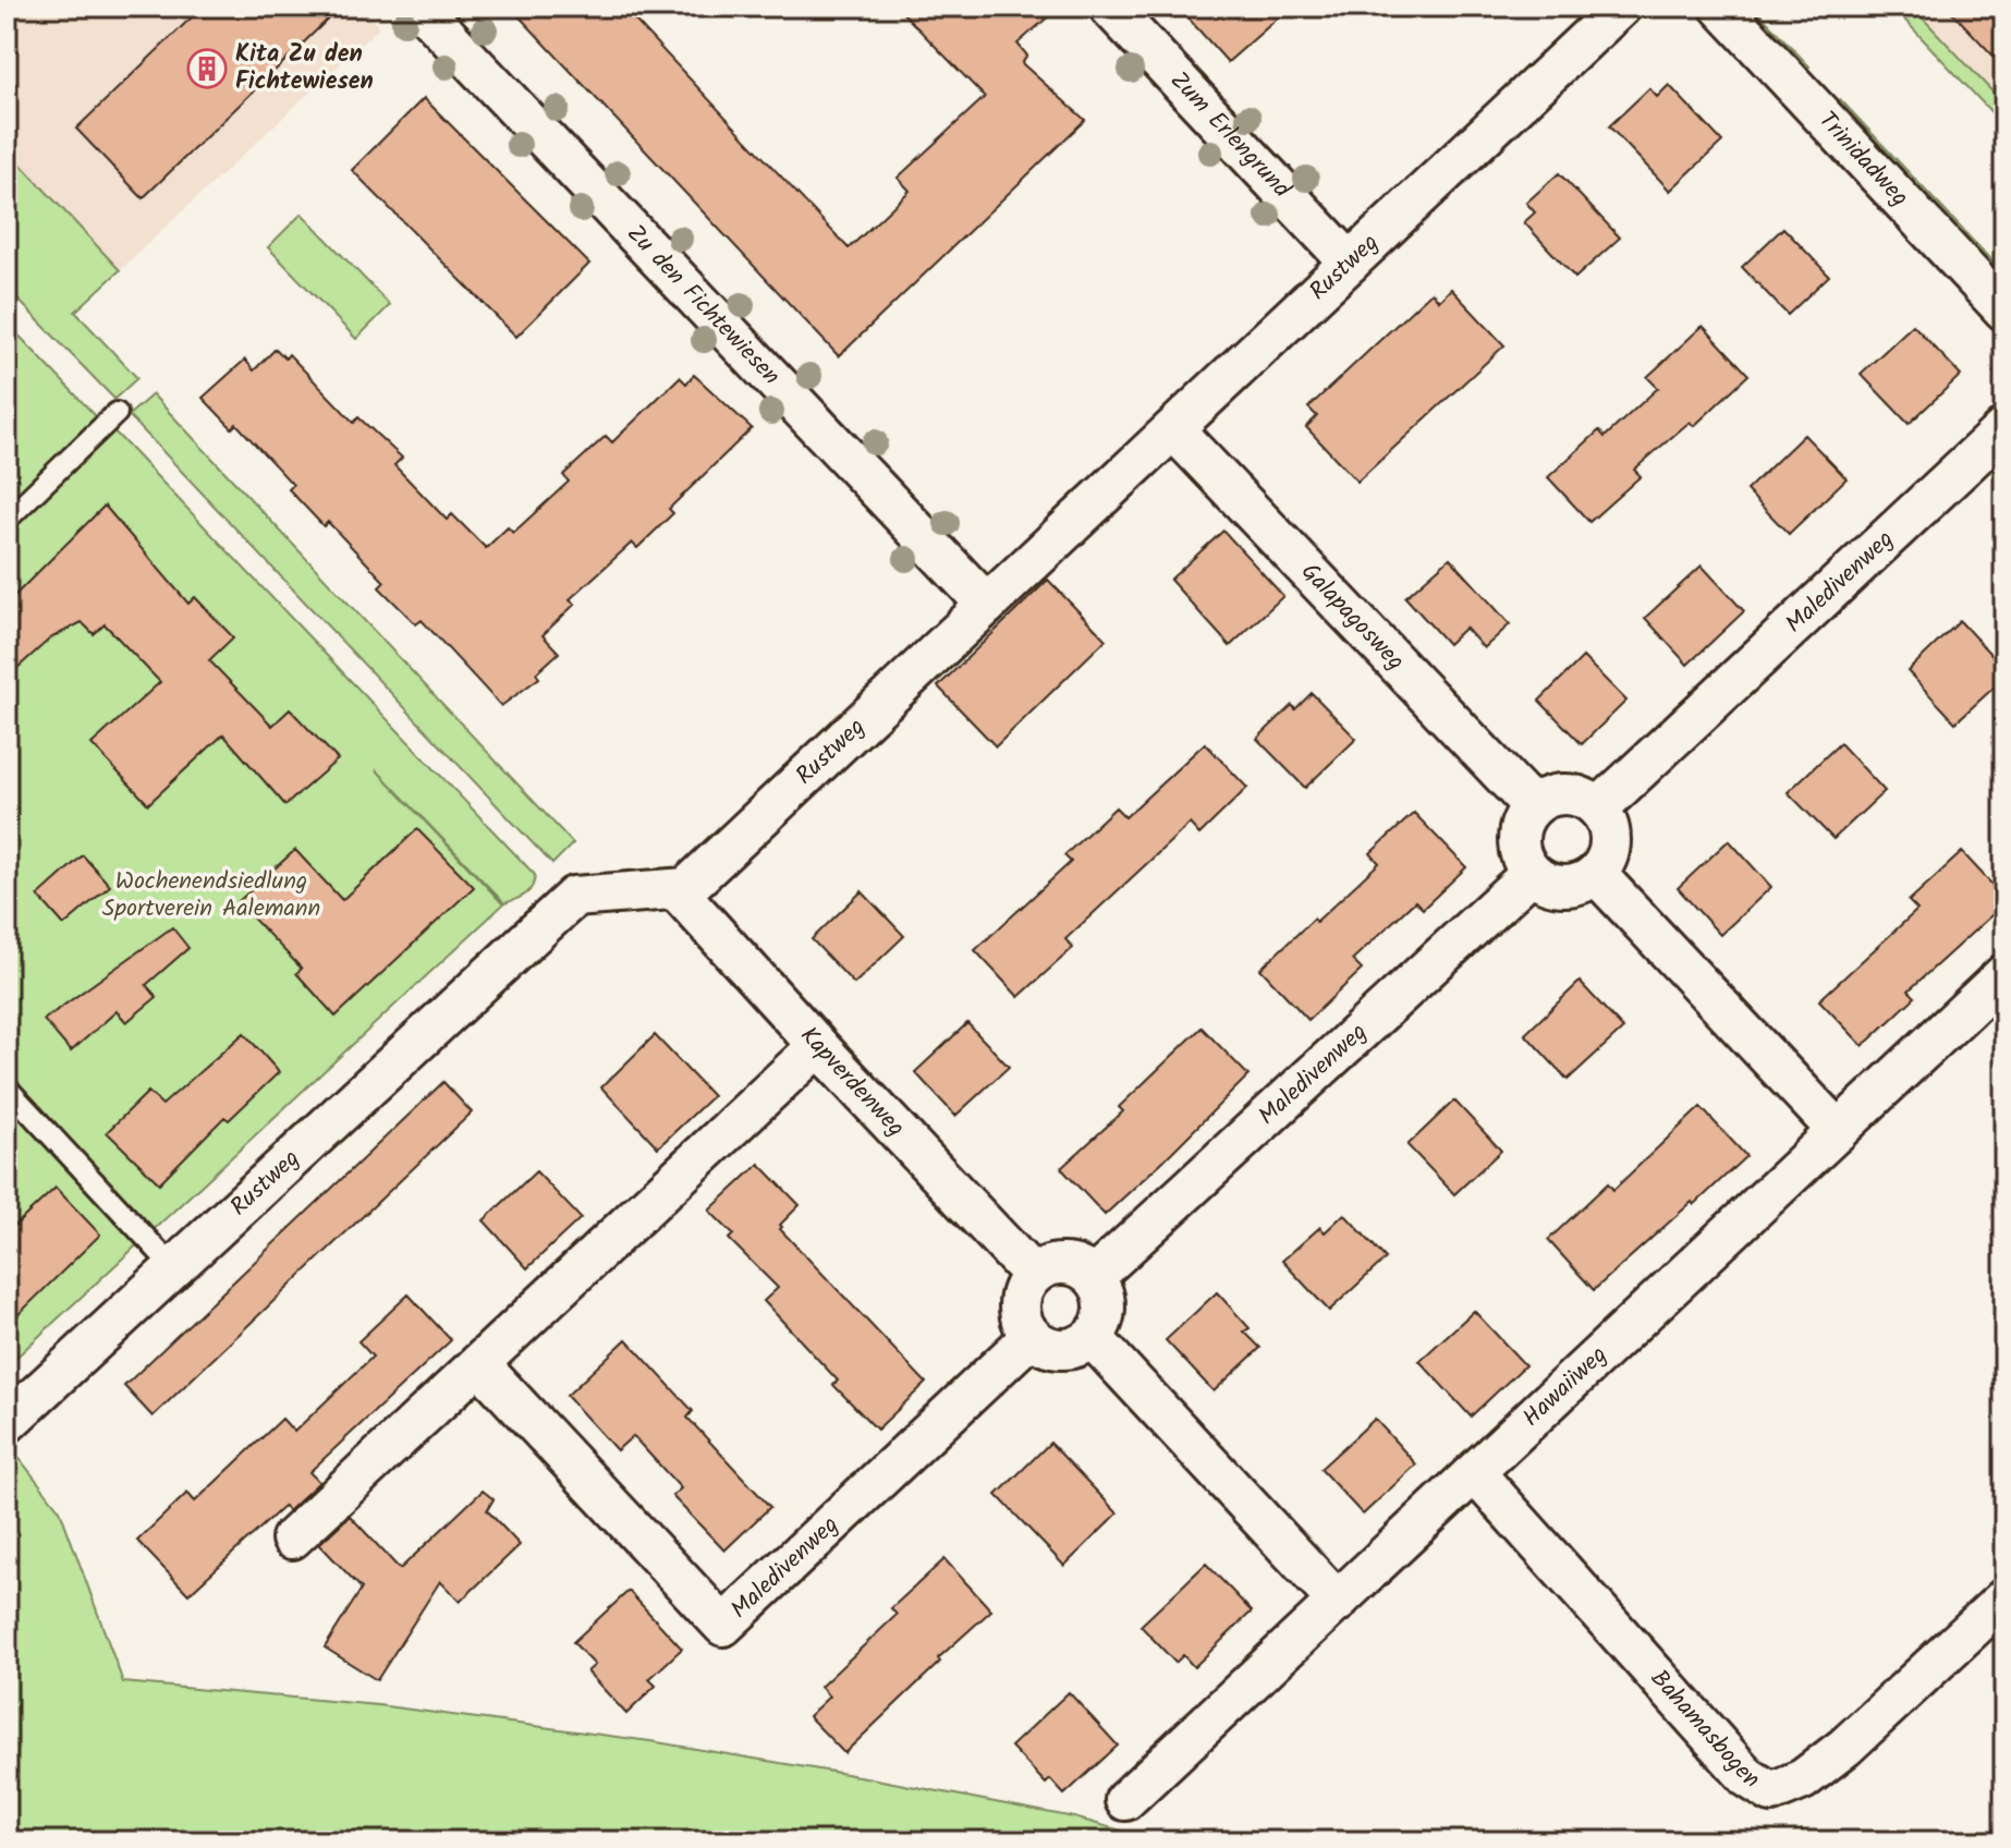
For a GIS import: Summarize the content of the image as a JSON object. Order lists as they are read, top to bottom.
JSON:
{
  "streets": {
    "street": [
      "Zum Erlengrund",
      "Trinidadweg",
      "Rustweg",
      "Zu den Fichtewiesen",
      "Maledivenweg",
      "Galapagosweg",
      "Kapverdenweg",
      "Hawaiiweg",
      "Bahamasbogen"
    ]
  },
  "crossings": [
    ["Zum Erlengrund", "Rustweg"],
    ["Rustweg", "Zu den Fichtewiesen"],
    ["Rustweg", "Galapagosweg"],
    ["Rustweg", "Kapverdenweg"],
    ["Maledivenweg", "Galapagosweg"],
    ["Maledivenweg", "Kapverdenweg"],
    ["Hawaiiweg", "Bahamasbogen"]
  ],
  "parks": ["Wochenendsiedlung Sportverein Aalemann"],
  "places": {
    "building": ["Kita Zu den Fichtewiesen"]
  }
}
